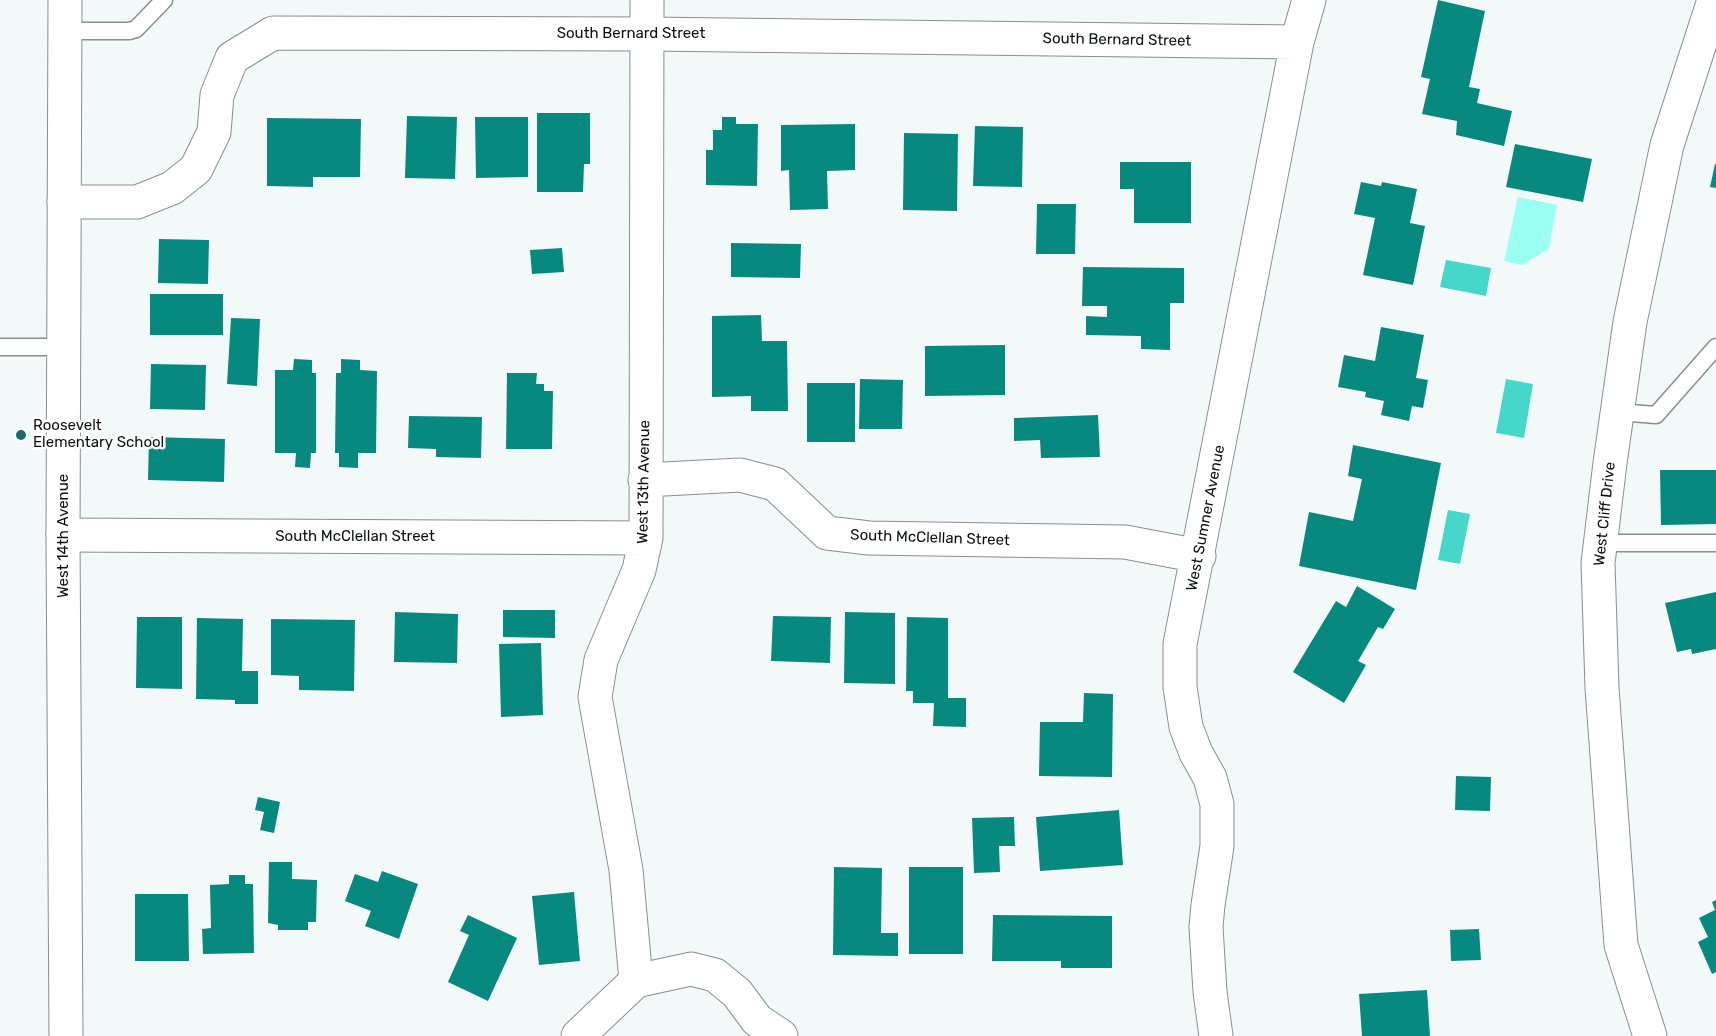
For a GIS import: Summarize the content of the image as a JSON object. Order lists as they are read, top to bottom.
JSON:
{
  "streets": {
    "street": [
      "South Bernard Street",
      "West 13th Avenue",
      "West Cliff Drive",
      "West Sumner Avenue",
      "West 14th Avenue",
      "South McClellan Street"
    ]
  },
  "crossings": [
    ["South Bernard Street", "West 13th Avenue"],
    ["South Bernard Street", "West Sumner Avenue"],
    ["South Bernard Street", "West 14th Avenue"],
    ["West 13th Avenue", "South McClellan Street"],
    ["West Sumner Avenue", "South McClellan Street"],
    ["West 14th Avenue", "South McClellan Street"]
  ],
  "places": ["Roosevelt Elementary School"]
}
